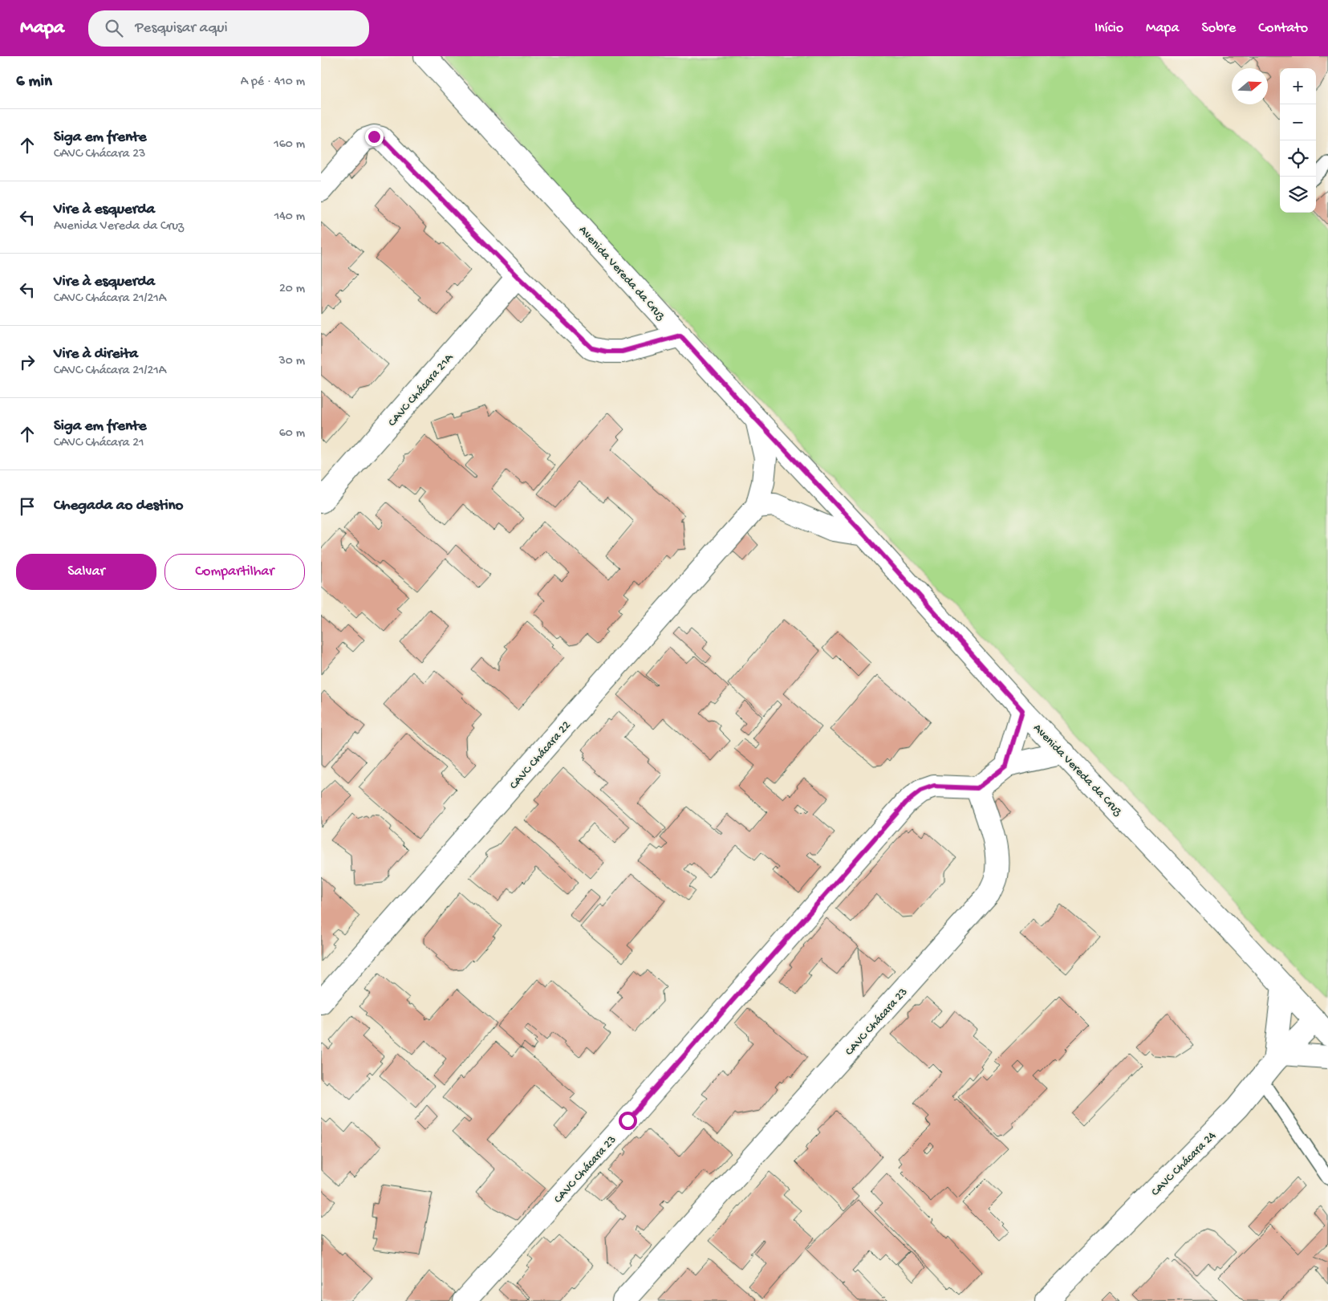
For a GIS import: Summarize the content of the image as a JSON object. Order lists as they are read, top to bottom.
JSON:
{
  "streets": {
    "street": [
      "Avenida Vereda da Cruz",
      "CAVC Chácara 21A",
      "CAVC Chácara 22",
      "CAVC Chácara 23",
      "CAVC Chácara 24"
    ]
  },
  "crossings": [
    ["Avenida Vereda da Cruz", "CAVC Chácara 22"],
    ["Avenida Vereda da Cruz", "CAVC Chácara 24"]
  ],
  "north": "right",
  "page": {
    "header": "Mapa",
    "search": "Pesquisar aqui",
    "nav": [
      "Início",
      "Mapa",
      "Sobre",
      "Contato"
    ],
    "heading": ["6 min", "A pé · 410 m"],
    "map_buttons": ["+", "−"],
    "list": [
      ["Siga em frente", "CAVC Chácara 23", "160 m"],
      ["Vire à esquerda", "Avenida Vereda da Cruz", "140 m"],
      ["Vire à esquerda", "CAVC Chácara 21/21A", "20 m"],
      ["Vire à direita", "CAVC Chácara 21/21A", "30 m"],
      ["Siga em frente", "CAVC Chácara 21", "60 m"],
      "Chegada ao destino"
    ],
    "buttons": ["Salvar", "Compartilhar"]
  }
}
